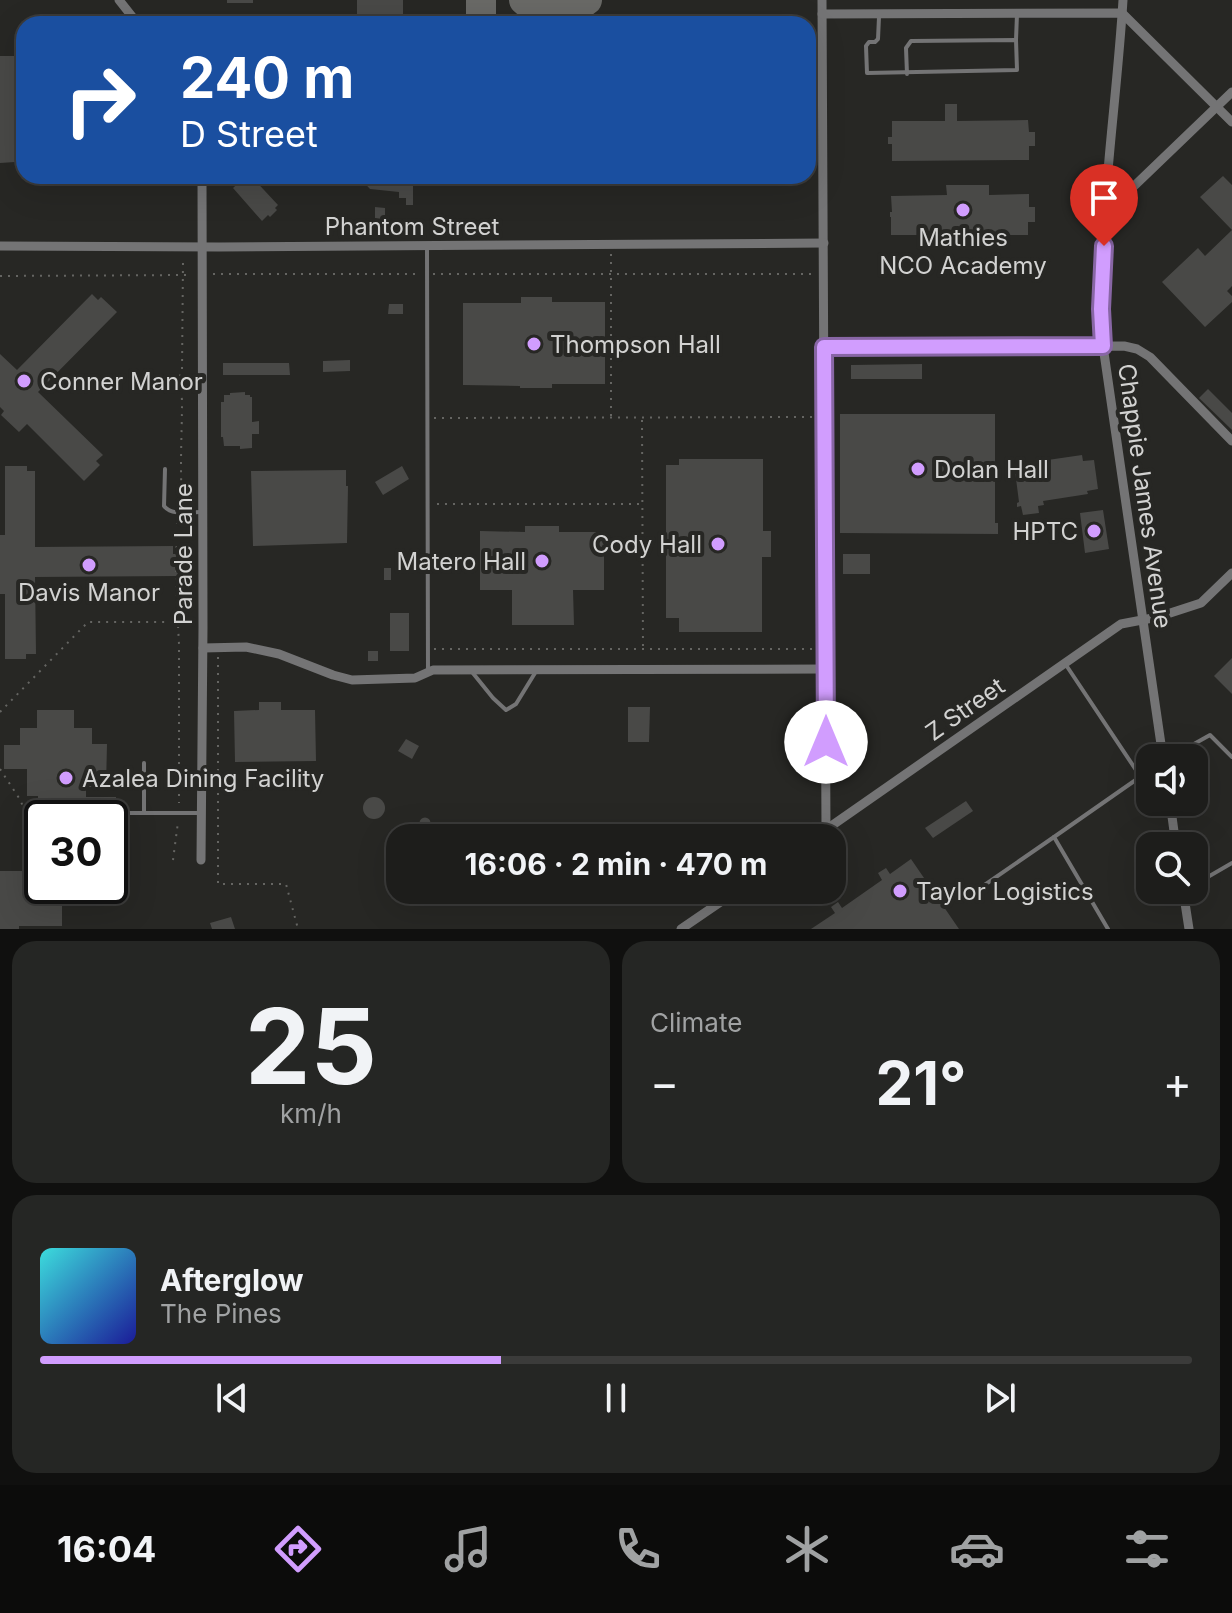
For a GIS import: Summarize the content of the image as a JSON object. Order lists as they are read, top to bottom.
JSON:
{
  "streets": {
    "street": [
      "Phantom Street",
      "Chappie James Avenue",
      "Parade Lane",
      "Z Street"
    ]
  },
  "crossings": [
    ["Phantom Street", "Parade Lane"],
    ["Chappie James Avenue", "Z Street"]
  ],
  "places": [
    "Mathies NCO Academy",
    "Thompson Hall",
    "Conner Manor",
    "Dolan Hall",
    "HPTC",
    "Cody Hall",
    "Matero Hall",
    "Davis Manor",
    "Azalea Dining Facility",
    "Taylor Logistics"
  ],
  "page": {
    "turn": ["240 m", "D Street"],
    "limit": "30",
    "trip": "16:06 · 2 min · 470 m",
    "tile": [
      ["25", "km/h"],
      "Climate"
    ],
    "heat": ["−", "21°", "+"],
    "song": ["Afterglow", "The Pines"],
    "tabs": "16:04"
  }
}
